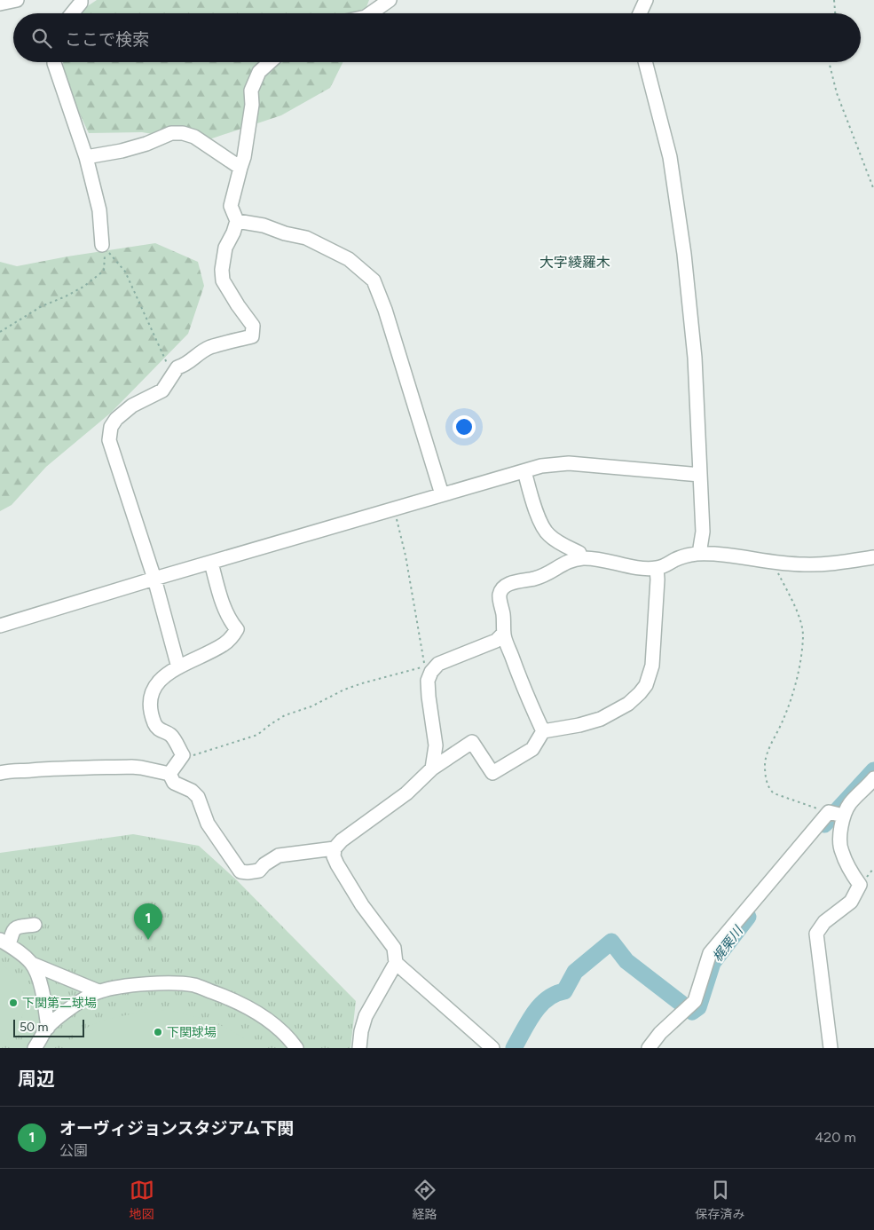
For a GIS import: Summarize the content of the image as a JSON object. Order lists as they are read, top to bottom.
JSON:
{
  "districts": ["大字綾羅木"],
  "water": ["梶栗川"],
  "places": ["下関第二球場", "下関球場"],
  "scale_bar": "50 m",
  "page": {
    "search": "ここで検索",
    "pins": "1",
    "scale": "50 m",
    "heading": "周辺",
    "list": [
      {
        "mark": "1",
        "name": "オーヴィジョンスタジアム下関",
        "note": "公園",
        "value": "420 m"
      }
    ],
    "nav": ["地図", "経路", "保存済み"]
  }
}
